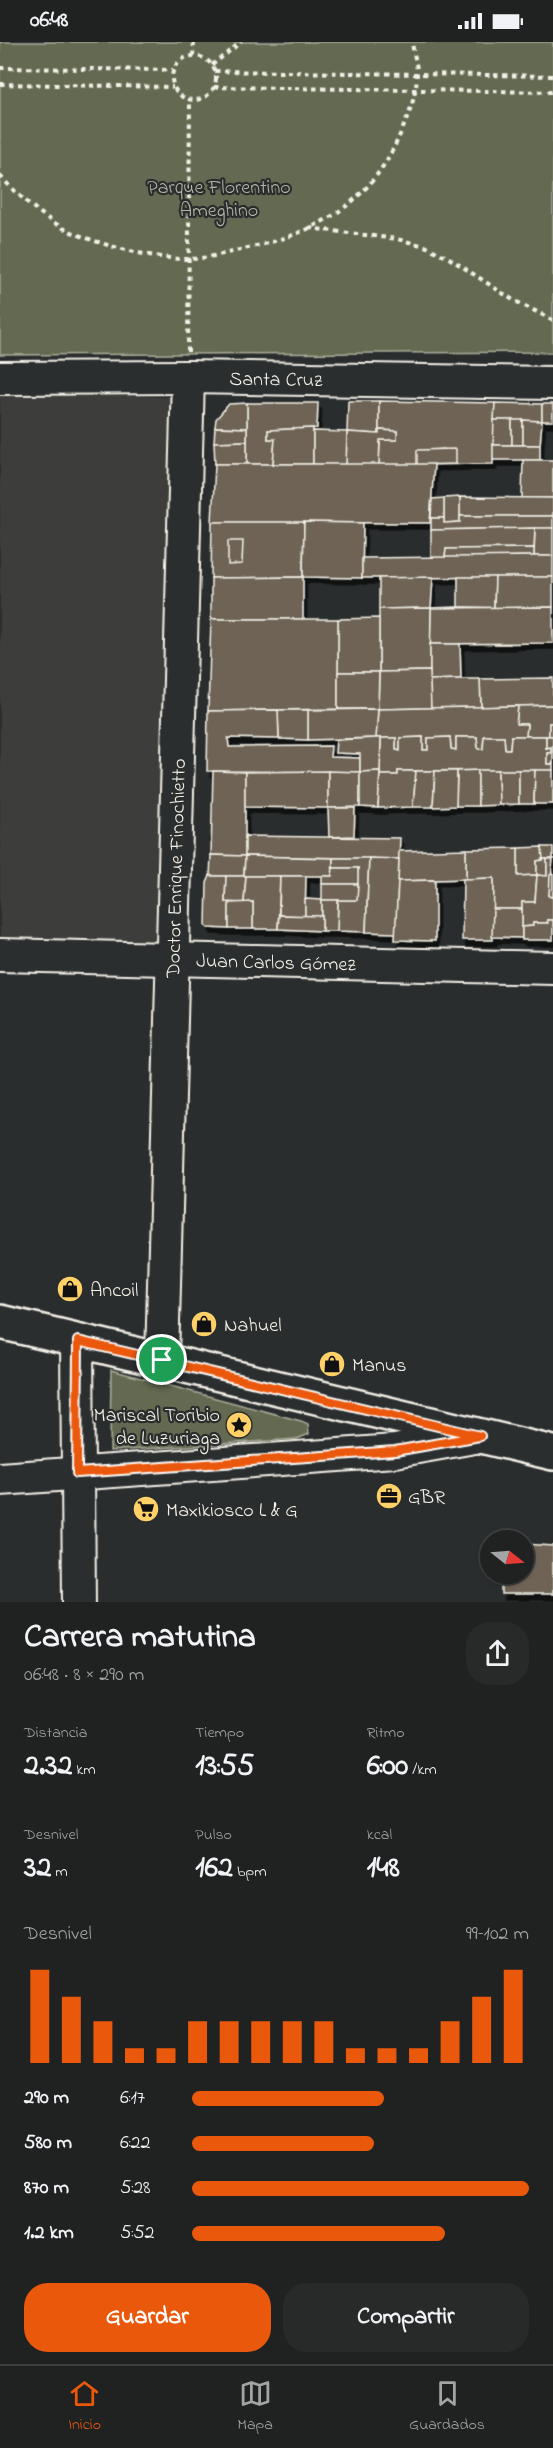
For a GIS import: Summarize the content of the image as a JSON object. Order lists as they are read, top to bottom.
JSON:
{
  "streets": {
    "street": ["Santa Cruz", "Doctor Enrique Finochietto", "Juan Carlos Gómez"]
  },
  "crossings": [
    ["Santa Cruz", "Doctor Enrique Finochietto"],
    ["Doctor Enrique Finochietto", "Juan Carlos Gómez"]
  ],
  "parks": ["Parque Florentino Ameghino"],
  "places": {
    "shop": ["Ancoil", "Nahuel", "Manus"],
    "place": ["Mariscal Toribio de Luzuriaga"],
    "office": ["GBR"],
    "supermarket": ["Maxikiosco L & G"]
  },
  "north": "right",
  "page": {
    "status": "06:48",
    "heading": ["Carrera matutina", "06:48 · 8 × 290 m"],
    "stats": [
      ["Distancia", "2.32 km"],
      ["Tiempo", "13:55"],
      ["Ritmo", "6:00 /km"],
      ["Desnivel", "32 m"],
      ["Pulso", "162 bpm"],
      ["kcal", "148"]
    ],
    "chart": ["Desnivel", "99–102 m"],
    "list": [
      {
        "name": "290 m",
        "note": "6:17"
      },
      {
        "name": "580 m",
        "note": "6:22"
      },
      {
        "name": "870 m",
        "note": "5:28"
      },
      {
        "name": "1.2 km",
        "note": "5:52"
      }
    ],
    "buttons": ["Guardar", "Compartir"],
    "tabs": ["Inicio", "Mapa", "Guardados"]
  }
}
